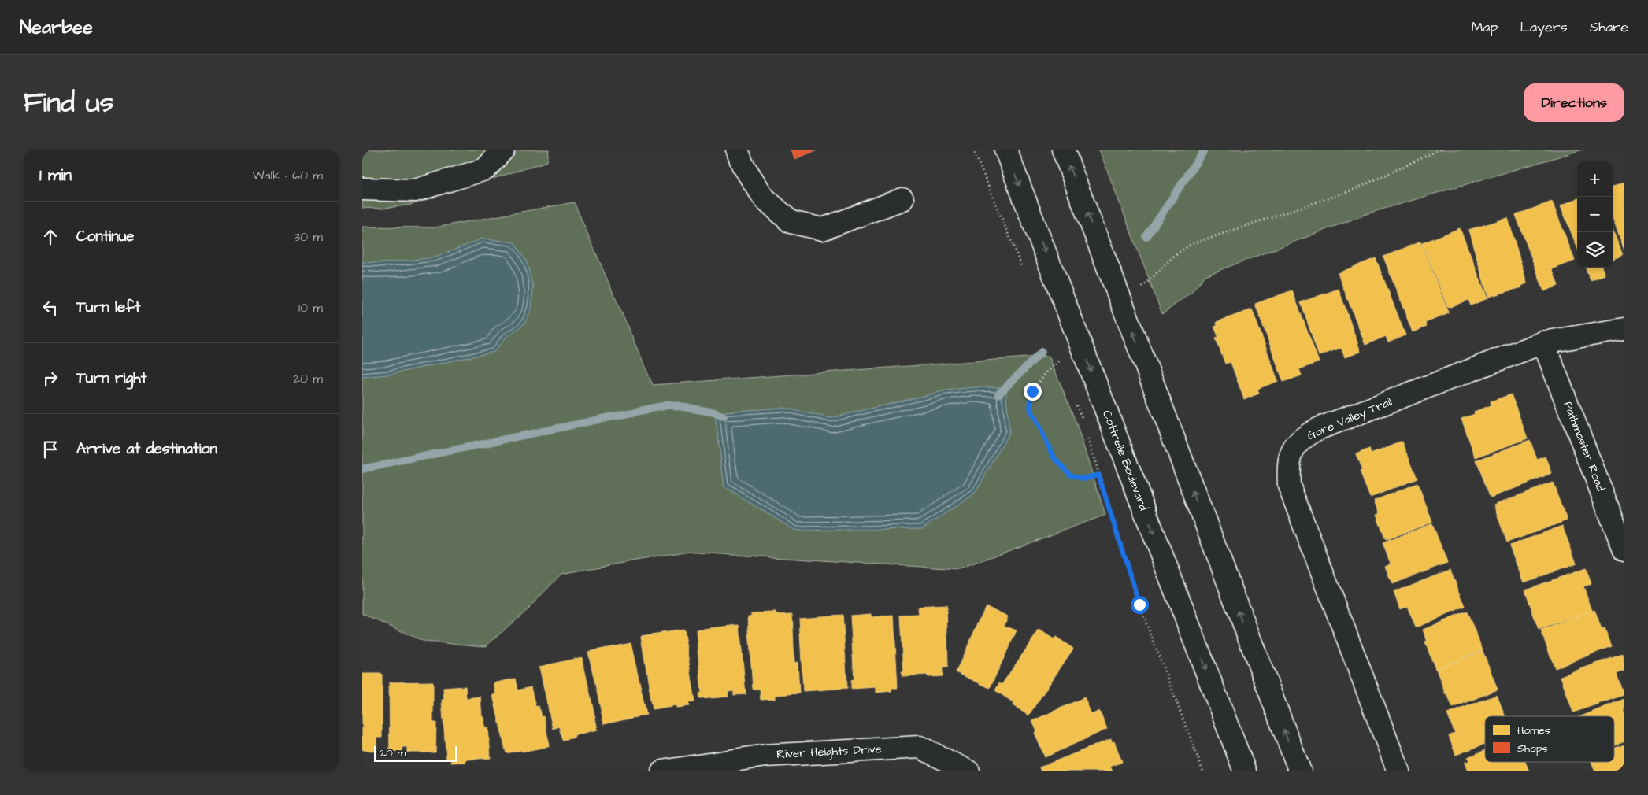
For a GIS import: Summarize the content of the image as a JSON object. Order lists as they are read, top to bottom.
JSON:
{
  "streets": {
    "street": [
      "Gore Valley Trail",
      "Pathmaster Road",
      "Cottrelle Boulevard",
      "River Heights Drive"
    ]
  },
  "crossings": [
    ["Gore Valley Trail", "Pathmaster Road"]
  ],
  "legend": ["Homes", "Shops"],
  "scale_bar": "20 m",
  "page": {
    "header": "Nearbee",
    "nav": ["Map", "Layers", "Share"],
    "title": "Find us",
    "buttons": "Directions",
    "heading": ["1 min", "Walk · 60 m"],
    "map_buttons": ["+", "−"],
    "list": [
      ["Continue", "30 m"],
      ["Turn left", "10 m"],
      ["Turn right", "20 m"],
      "Arrive at destination"
    ],
    "scale": "20 m"
  }
}
